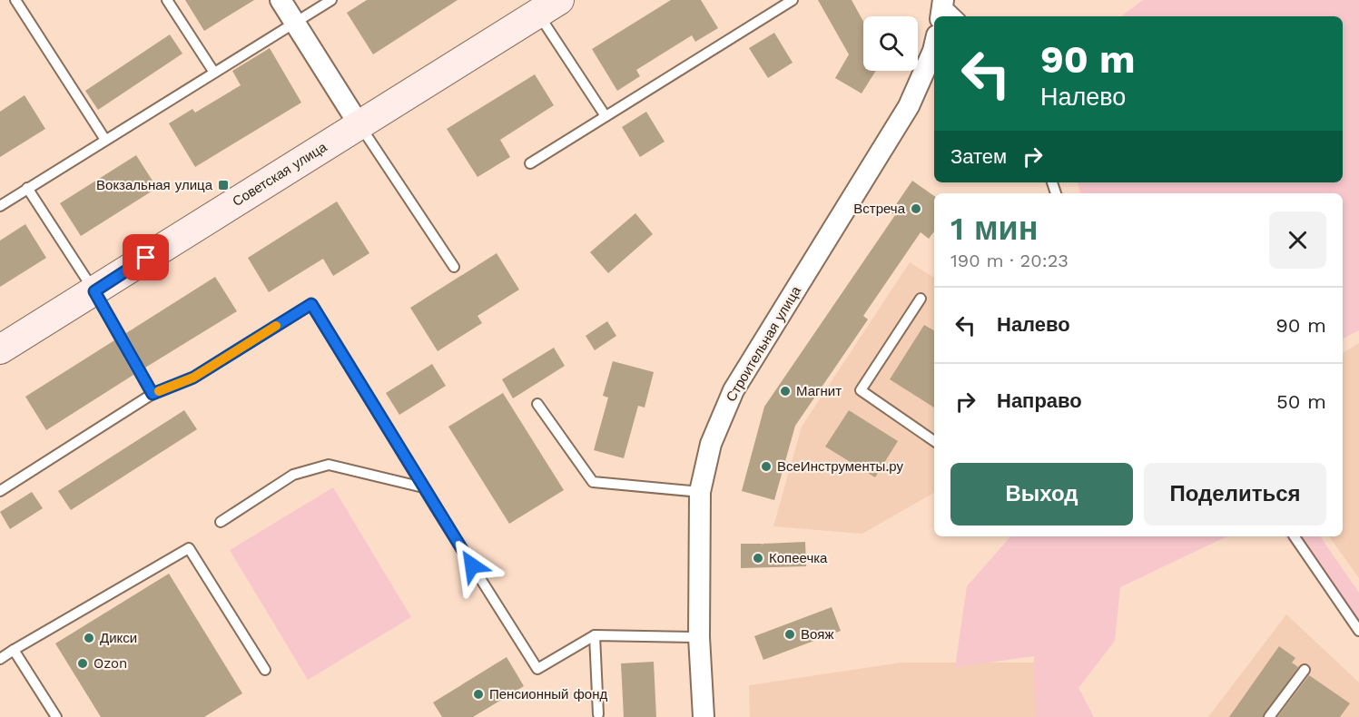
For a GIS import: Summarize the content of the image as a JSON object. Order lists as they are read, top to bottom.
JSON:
{
  "streets": {
    "street": ["Советская улица", "Строительная улица"]
  },
  "places": {
    "transit": ["Вокзальная улица"],
    "other": [
      "Встреча",
      "Магнит",
      "ВсеИнструменты.ру",
      "Копеечка",
      "Вояж",
      "Дикси",
      "Ozon",
      "Пенсионный фонд"
    ]
  },
  "page": {
    "turn": ["90 m", "Налево"],
    "then": "Затем",
    "heading": ["1 мин", "190 m · 20:23"],
    "list": [
      {
        "name": "Налево",
        "value": "90 m"
      },
      {
        "name": "Направо",
        "value": "50 m"
      }
    ],
    "buttons": ["Выход", "Поделиться"]
  }
}
